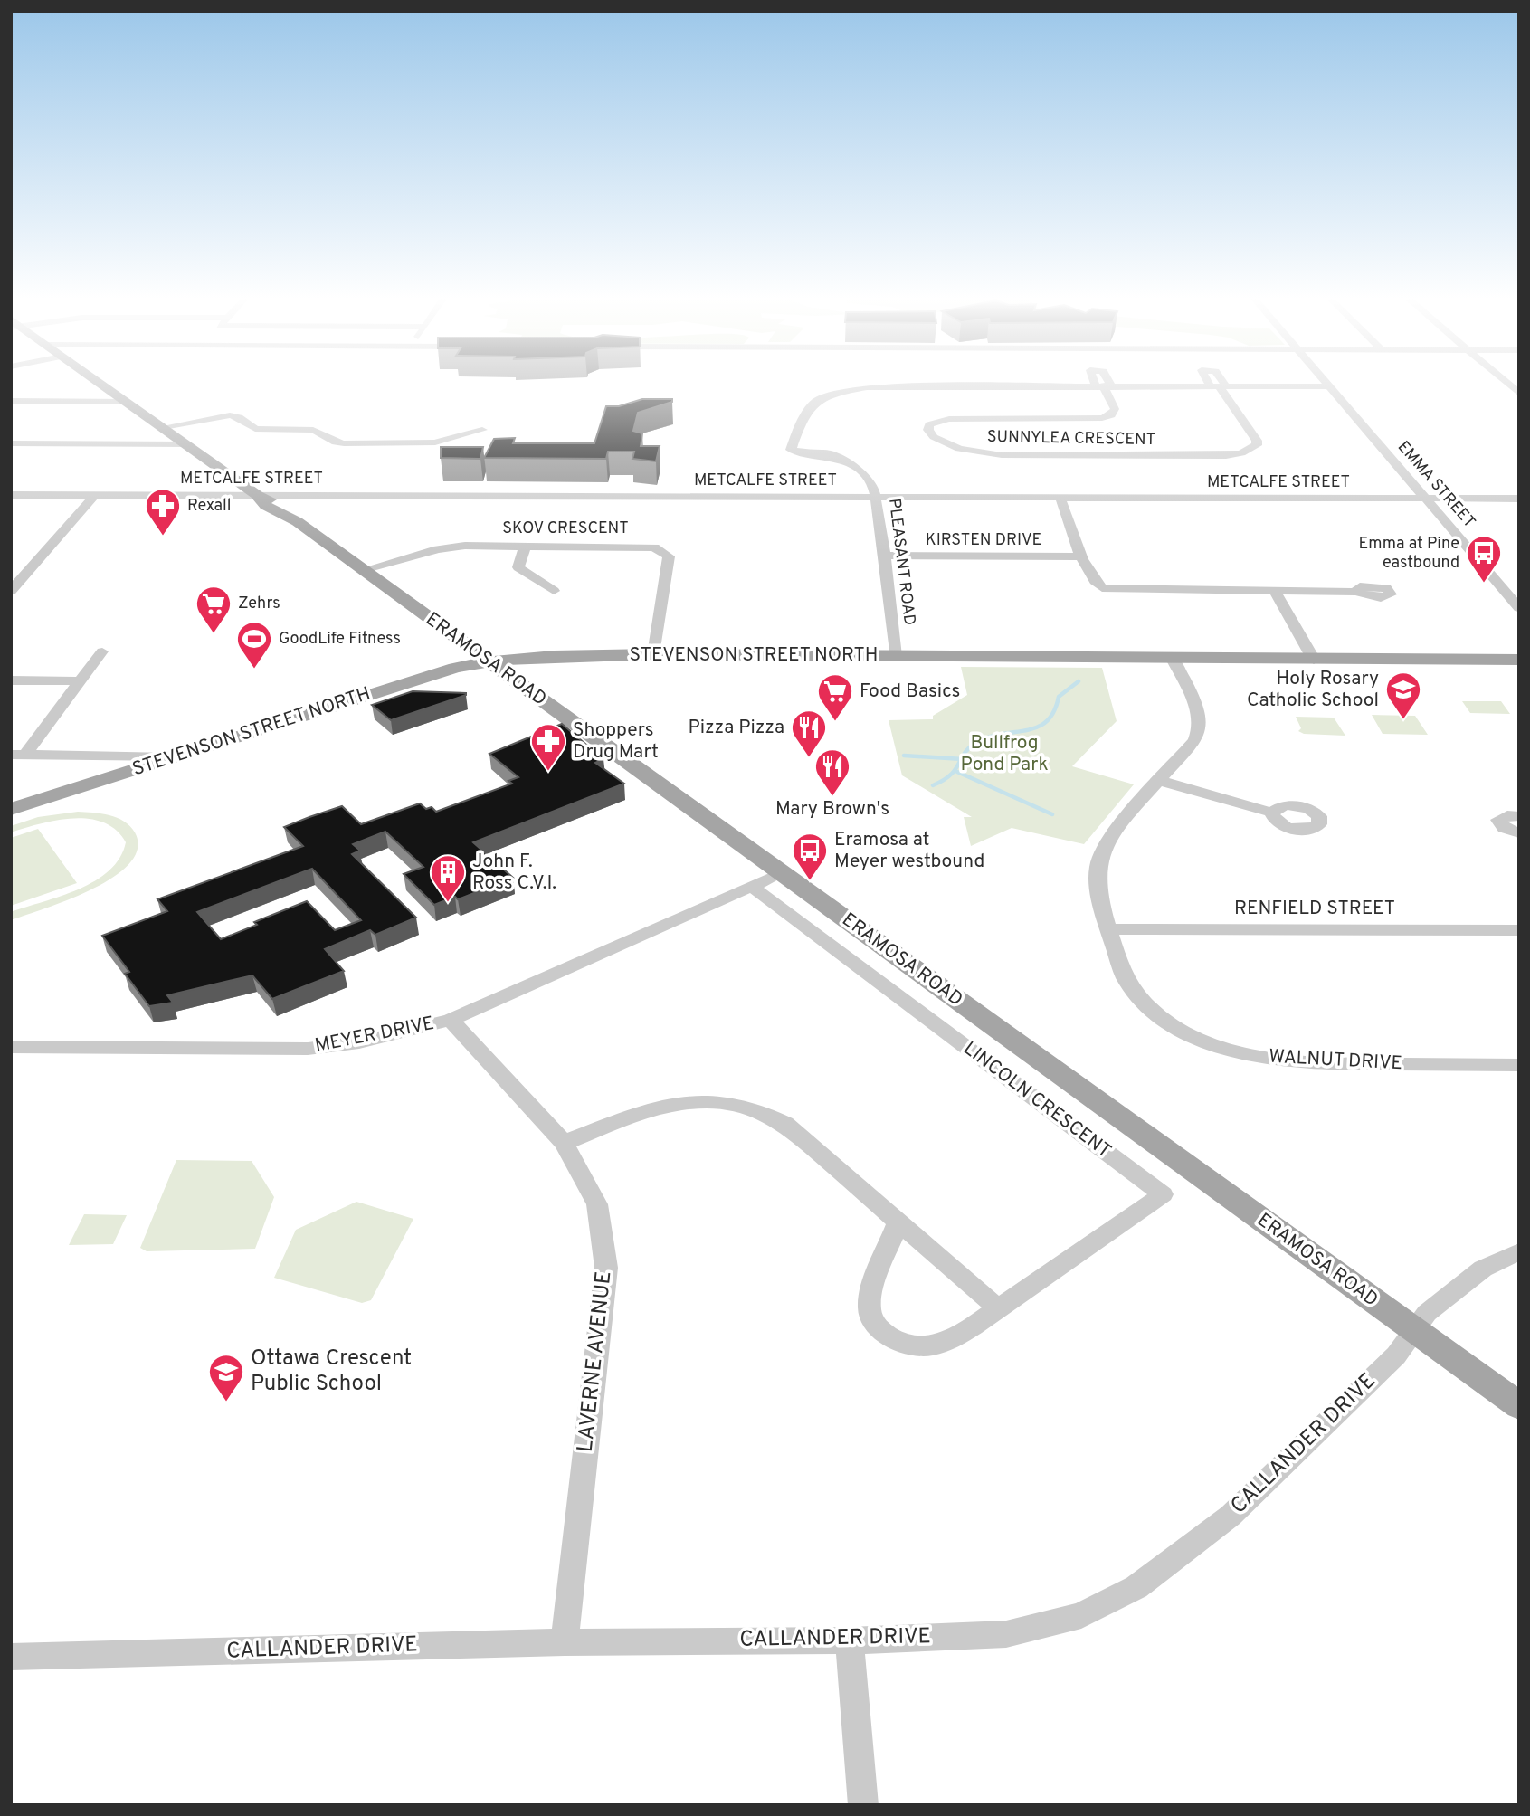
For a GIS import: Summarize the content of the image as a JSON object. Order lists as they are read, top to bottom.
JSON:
{
  "streets": {
    "main road": ["STEVENSON STREET NORTH", "ERAMOSA ROAD"],
    "street": [
      "SUNNYLEA CRESCENT",
      "METCALFE STREET",
      "EMMA STREET",
      "SKOV CRESCENT",
      "KIRSTEN DRIVE",
      "PLEASANT ROAD",
      "RENFIELD STREET",
      "MEYER DRIVE",
      "WALNUT DRIVE",
      "LINCOLN CRESCENT",
      "LAVERNE AVENUE",
      "CALLANDER DRIVE"
    ]
  },
  "crossings": [
    ["SUNNYLEA CRESCENT", "PLEASANT ROAD"],
    ["METCALFE STREET", "EMMA STREET"],
    ["METCALFE STREET", "PLEASANT ROAD"],
    ["METCALFE STREET", "ERAMOSA ROAD"],
    ["EMMA STREET", "PLEASANT ROAD"],
    ["SKOV CRESCENT", "STEVENSON STREET NORTH"],
    ["SKOV CRESCENT", "ERAMOSA ROAD"],
    ["KIRSTEN DRIVE", "PLEASANT ROAD"],
    ["PLEASANT ROAD", "STEVENSON STREET NORTH"],
    ["STEVENSON STREET NORTH", "ERAMOSA ROAD"],
    ["STEVENSON STREET NORTH", "WALNUT DRIVE"],
    ["ERAMOSA ROAD", "MEYER DRIVE"],
    ["ERAMOSA ROAD", "CALLANDER DRIVE"],
    ["RENFIELD STREET", "WALNUT DRIVE"],
    ["MEYER DRIVE", "LINCOLN CRESCENT"],
    ["MEYER DRIVE", "LAVERNE AVENUE"],
    ["LAVERNE AVENUE", "CALLANDER DRIVE"]
  ],
  "parks": ["Bullfrog Pond Park"],
  "places": {
    "pharmacy": ["Rexall", "Shoppers Drug Mart"],
    "bus stop": ["Emma at Pine eastbound", "Eramosa at Meyer westbound"],
    "supermarket": ["Zehrs", "Food Basics"],
    "sports": ["GoodLife Fitness"],
    "school or university": ["Holy Rosary Catholic School", "Ottawa Crescent Public School"],
    "restaurant": ["Pizza Pizza", "Mary Brown's"],
    "building": ["John F. Ross C.V.I."]
  }
}
